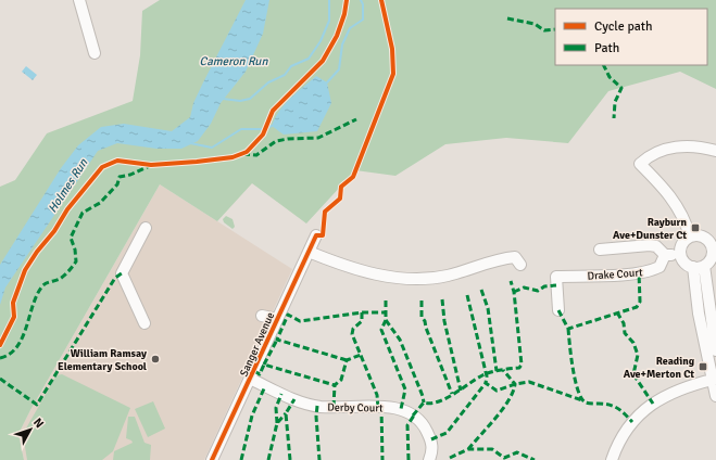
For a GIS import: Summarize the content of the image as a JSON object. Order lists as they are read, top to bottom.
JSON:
{
  "streets": {
    "street": ["Drake Court", "Sanger Avenue", "Derby Court"]
  },
  "crossings": [
    ["Sanger Avenue", "Derby Court"]
  ],
  "water": ["Cameron Run", "Holmes Run"],
  "places": {
    "transit": ["Rayburn Ave+Dunster Ct", "Reading Ave+Merton Ct"],
    "other": ["William Ramsay Elementary School"]
  },
  "legend": ["Cycle path", "Path"],
  "north": "top right"
}
